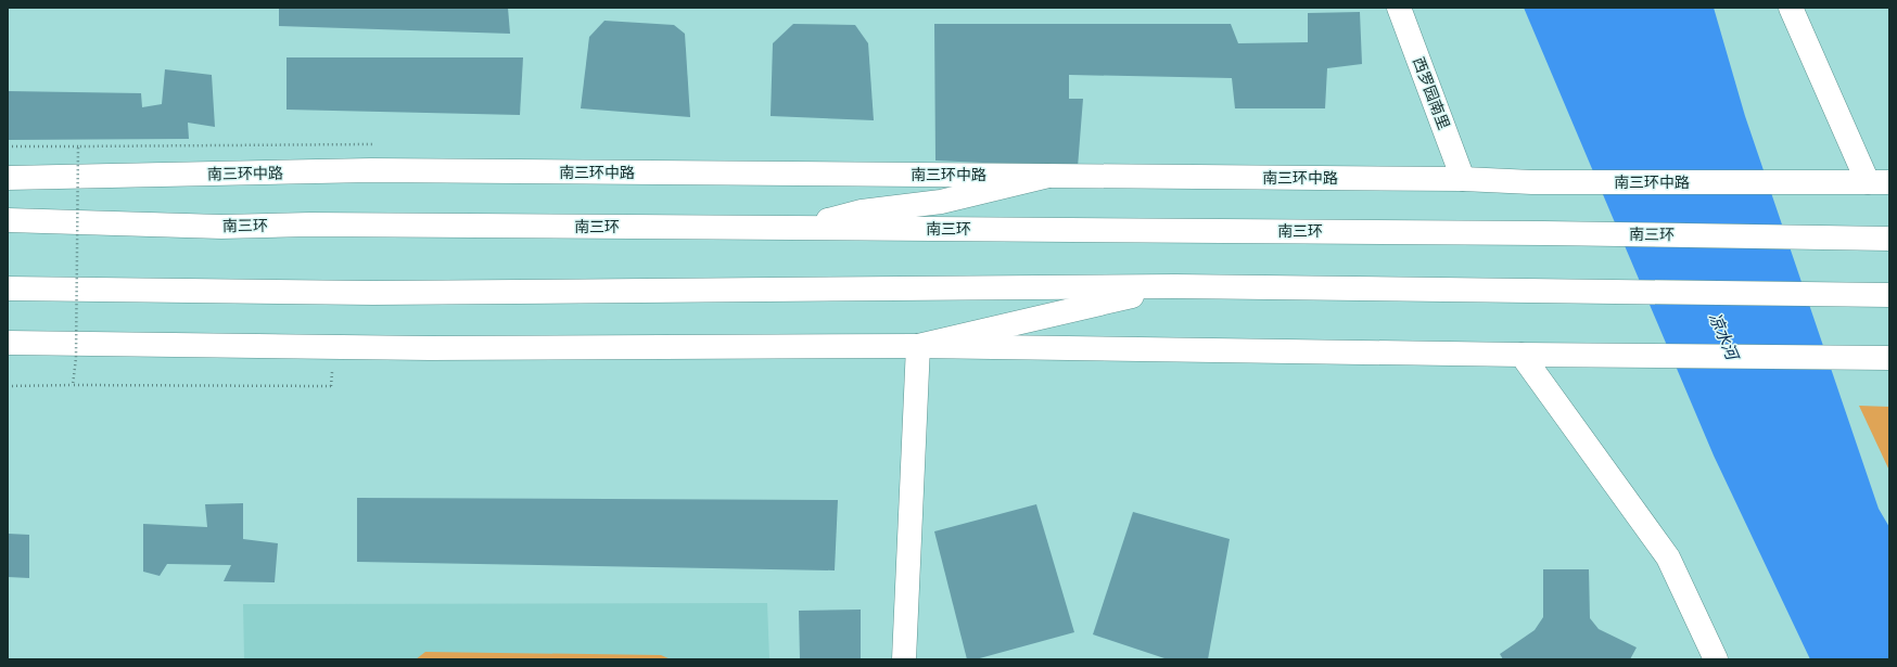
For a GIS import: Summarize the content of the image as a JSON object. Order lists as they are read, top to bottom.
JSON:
{
  "streets": {
    "main road": ["西罗园南里", "南三环中路", "南三环"]
  },
  "crossings": [
    ["西罗园南里", "南三环中路"]
  ],
  "water": ["凉水河"]
}
